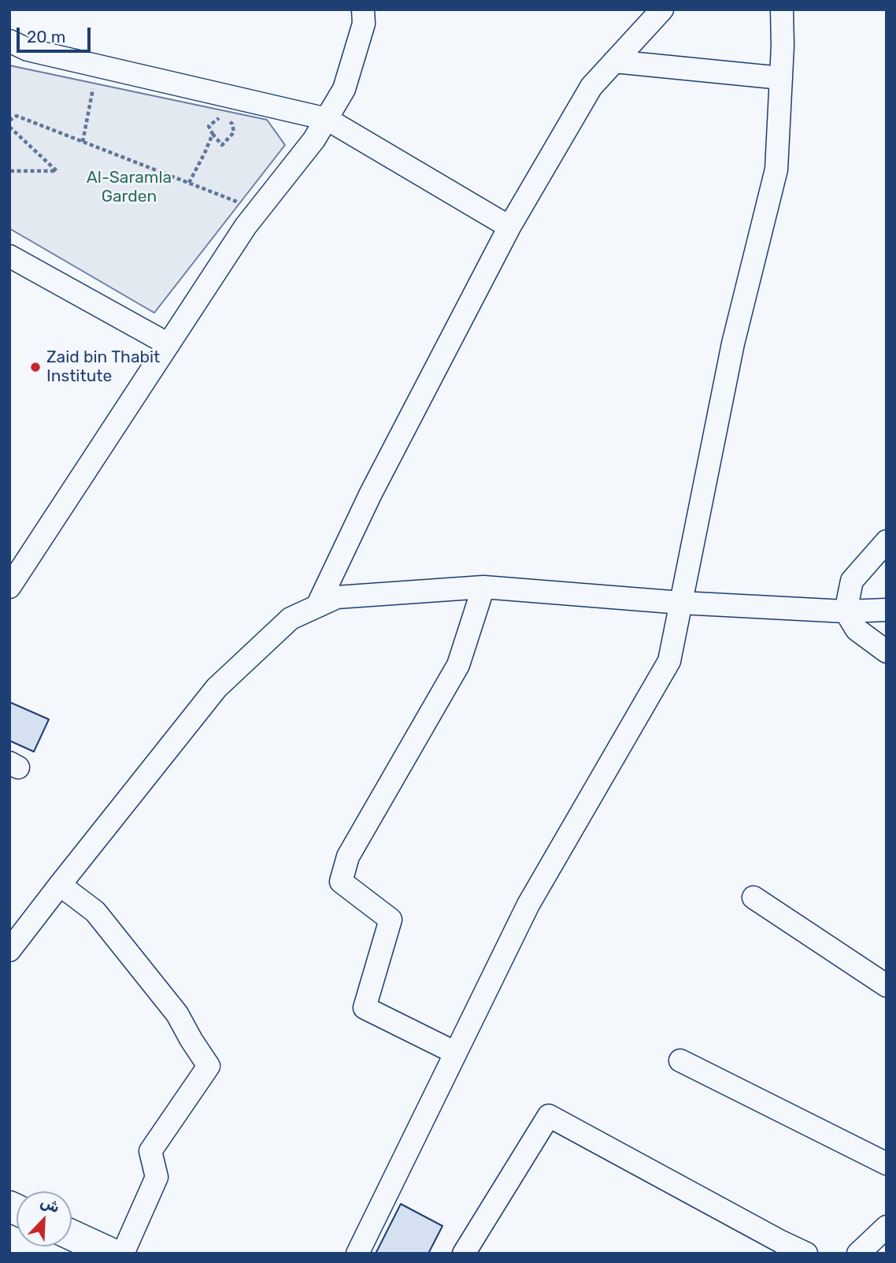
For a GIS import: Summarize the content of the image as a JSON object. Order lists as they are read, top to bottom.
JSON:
{
  "parks": ["Al-Saramla Garden"],
  "places": ["Zaid bin Thabit Institute"],
  "scale_bar": "20 m",
  "north": "top right"
}
